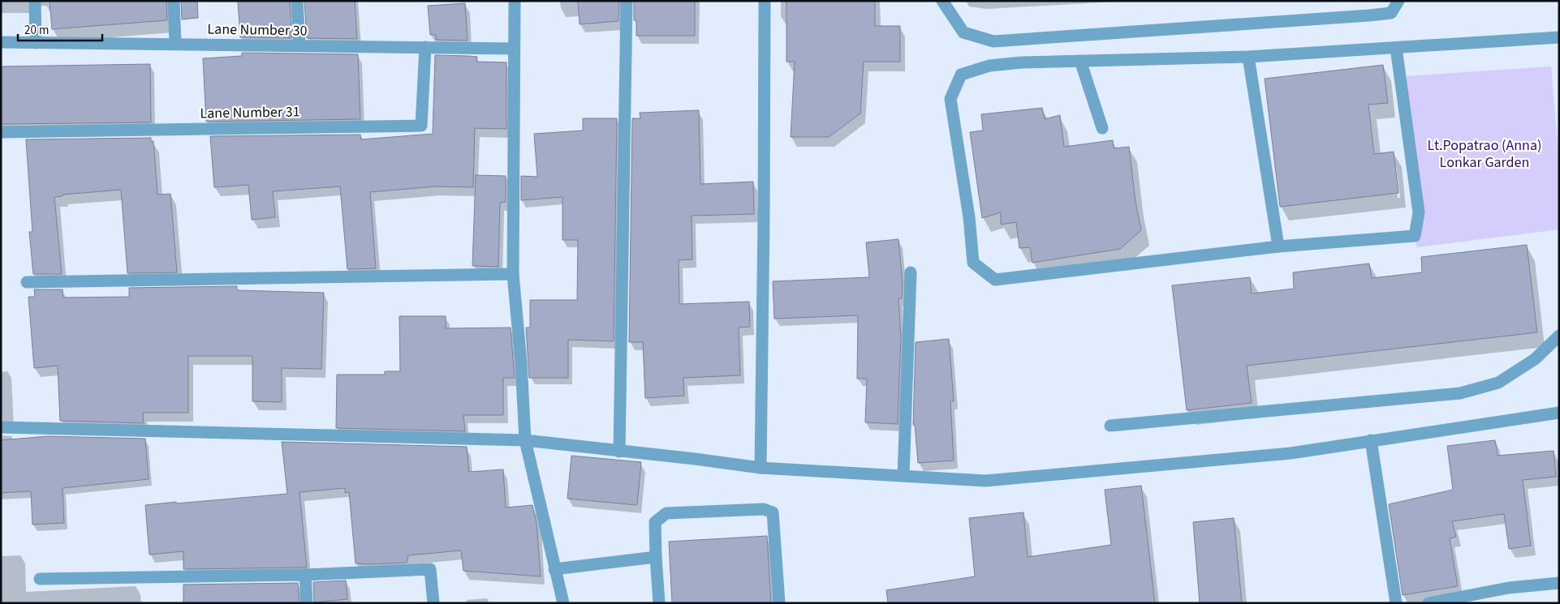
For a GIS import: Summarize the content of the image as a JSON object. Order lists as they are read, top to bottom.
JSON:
{
  "streets": {
    "street": ["Lane Number 30", "Lane Number 31"]
  },
  "crossings": [
    ["Lane Number 30", "Lane Number 31"]
  ],
  "parks": ["Lt.Popatrao (Anna) Lonkar Garden"],
  "scale_bar": "20 m"
}
